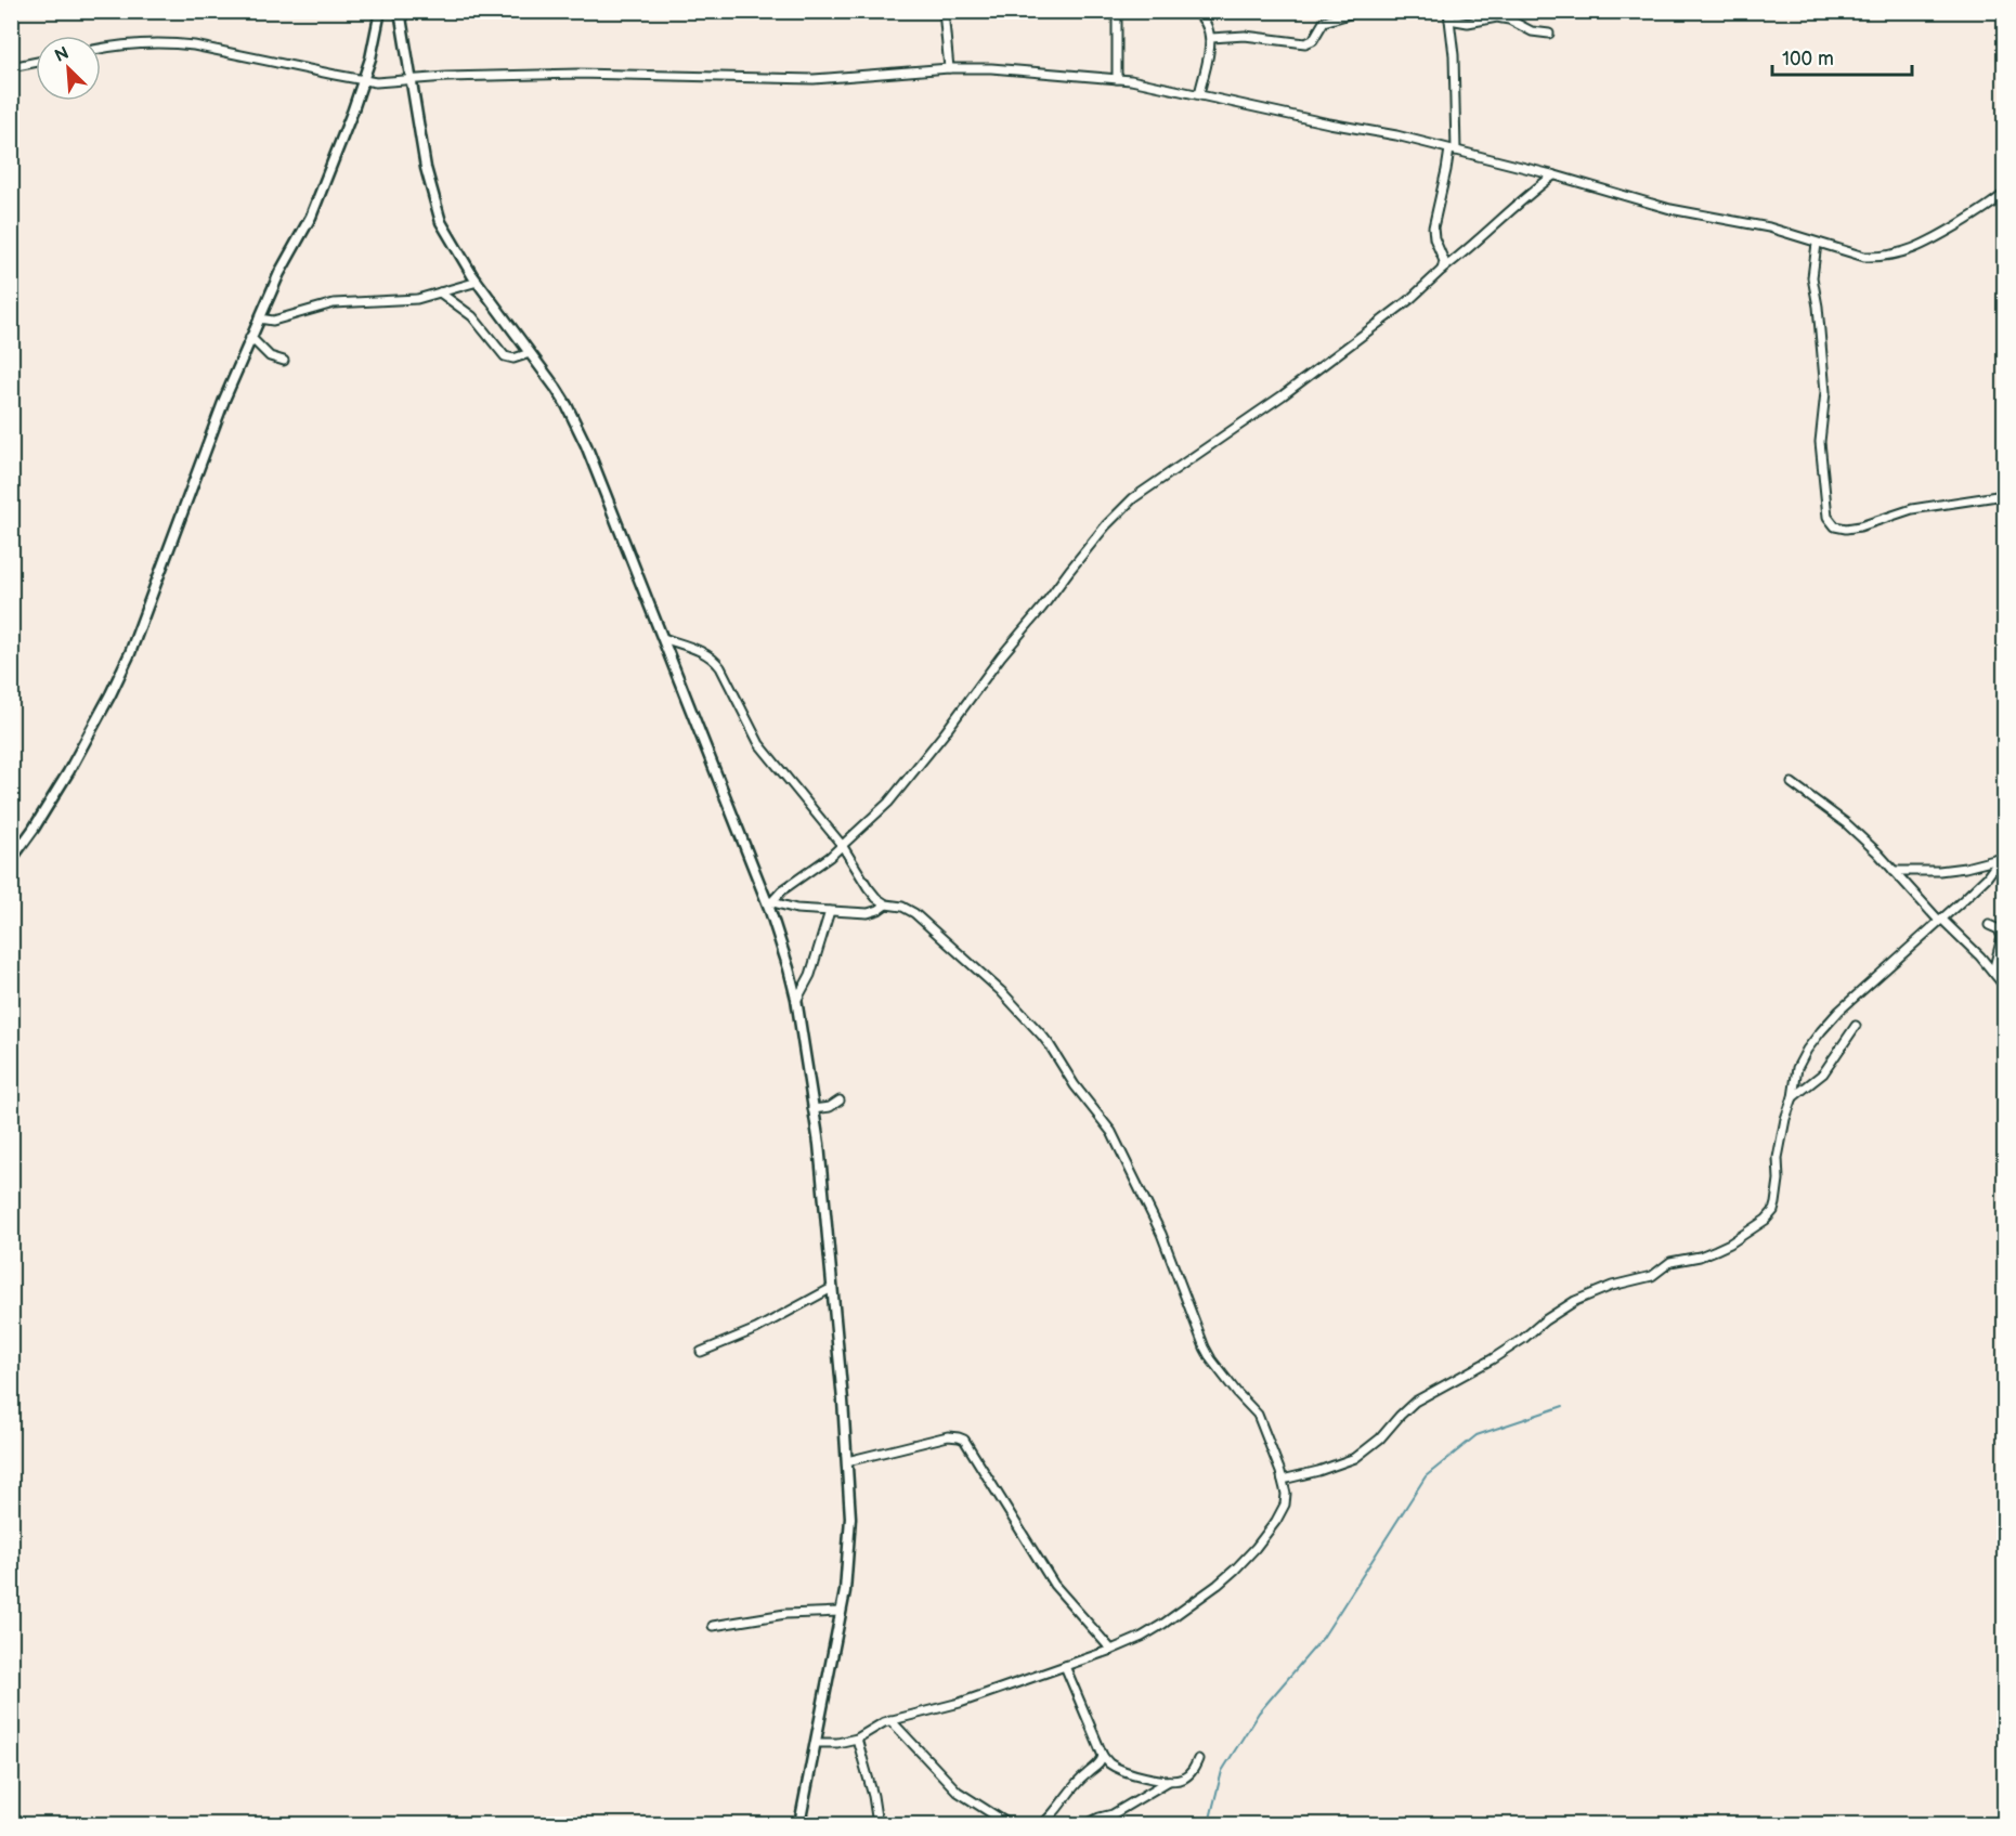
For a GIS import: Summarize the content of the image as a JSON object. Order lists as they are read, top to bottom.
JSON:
{
  "scale_bar": "100 m",
  "north": "top left"
}
